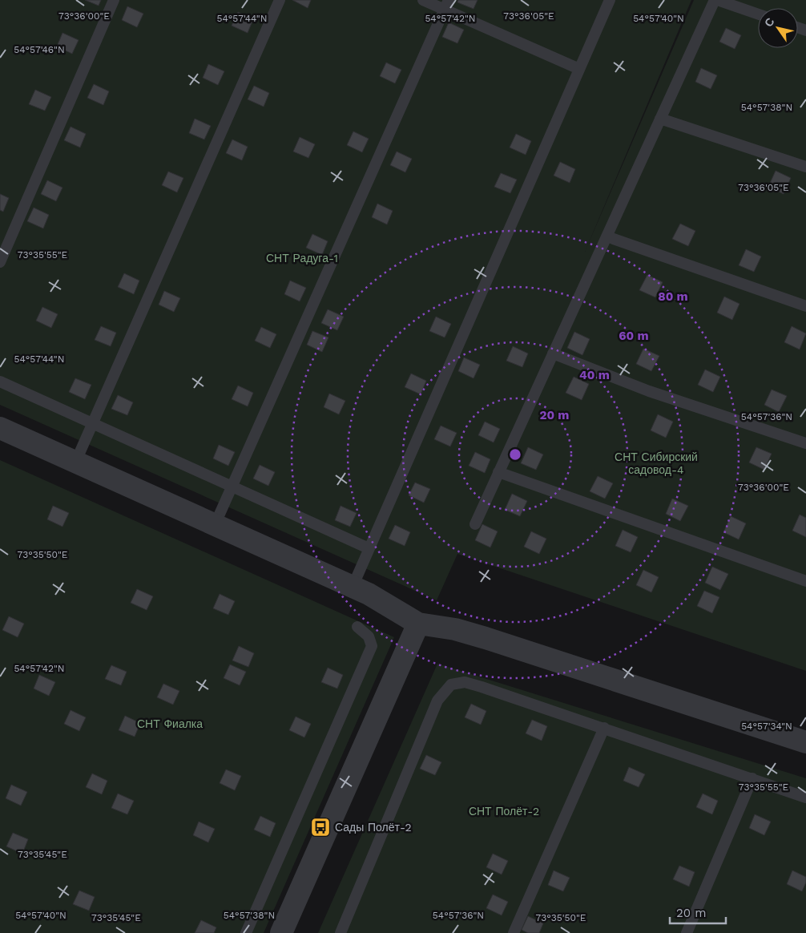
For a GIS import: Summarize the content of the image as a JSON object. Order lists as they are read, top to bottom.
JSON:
{
  "parks": [
    "СНТ Радуга-1",
    "СНТ Сибирский садовод-4",
    "СНТ Фиалка",
    "СНТ Полёт-2"
  ],
  "places": {
    "bus stop": ["Сады Полёт-2"]
  },
  "scale_bar": "20 m",
  "north": "top left",
  "coordinates": [
    "73°36'00\"E",
    "73°36'05\"E",
    "54°57'44\"N",
    "54°57'42\"N",
    "54°57'40\"N",
    "54°57'46\"N",
    "54°57'38\"N",
    "73°35'55\"E",
    "54°57'36\"N",
    "73°35'50\"E",
    "54°57'34\"N",
    "73°35'45\"E"
  ],
  "rings": [
    "80 m",
    "60 m",
    "40 m",
    "20 m"
  ]
}
